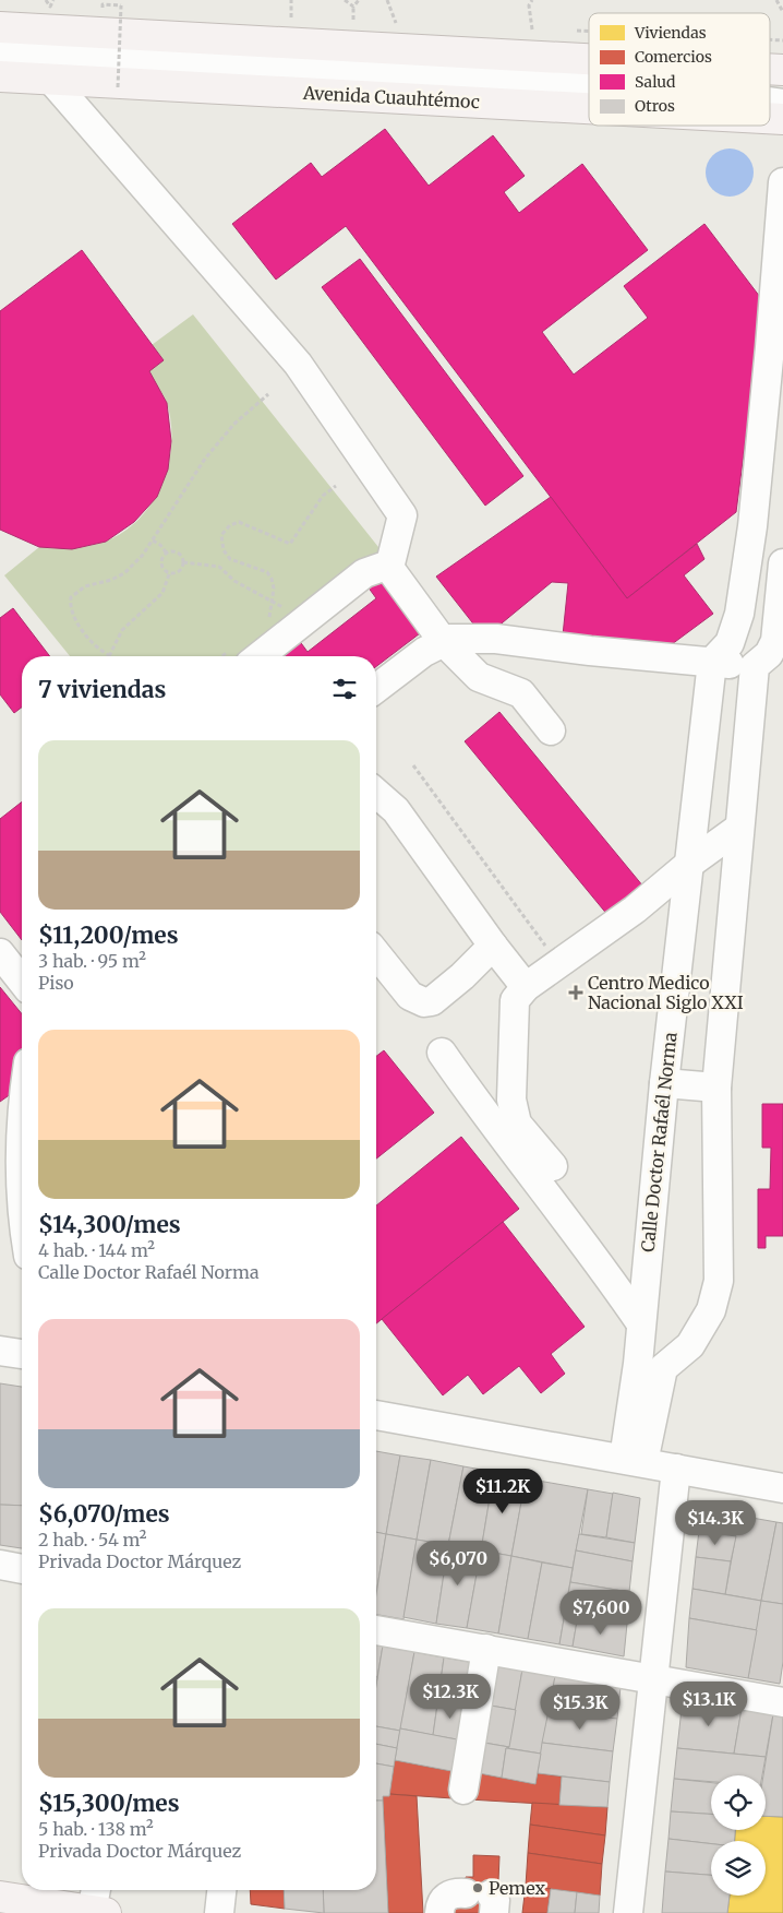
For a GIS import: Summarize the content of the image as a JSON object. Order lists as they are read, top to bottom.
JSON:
{
  "streets": {
    "main road": ["Avenida Cuauhtémoc"],
    "street": ["Calle Doctor Rafaél Norma"]
  },
  "places": {
    "health": ["Centro Medico Nacional Siglo XXI"],
    "other": ["Pemex"]
  },
  "legend": [
    "Viviendas",
    "Comercios",
    "Salud",
    "Otros"
  ],
  "page": {
    "heading": "7 viviendas",
    "list": [
      {
        "name": "$11,200/mes",
        "note": "3 hab. · 95 m² · Piso"
      },
      {
        "name": "$14,300/mes",
        "note": "4 hab. · 144 m² · Calle Doctor Rafaél Norma"
      },
      {
        "name": "$6,070/mes",
        "note": "2 hab. · 54 m² · Privada Doctor Márquez"
      },
      {
        "name": "$15,300/mes",
        "note": "5 hab. · 138 m² · Privada Doctor Márquez"
      }
    ],
    "price": [
      "$11.2K",
      "$14.3K",
      "$6,070",
      "$7,600",
      "$12.3K",
      "$13.1K",
      "$15.3K"
    ]
  }
}
